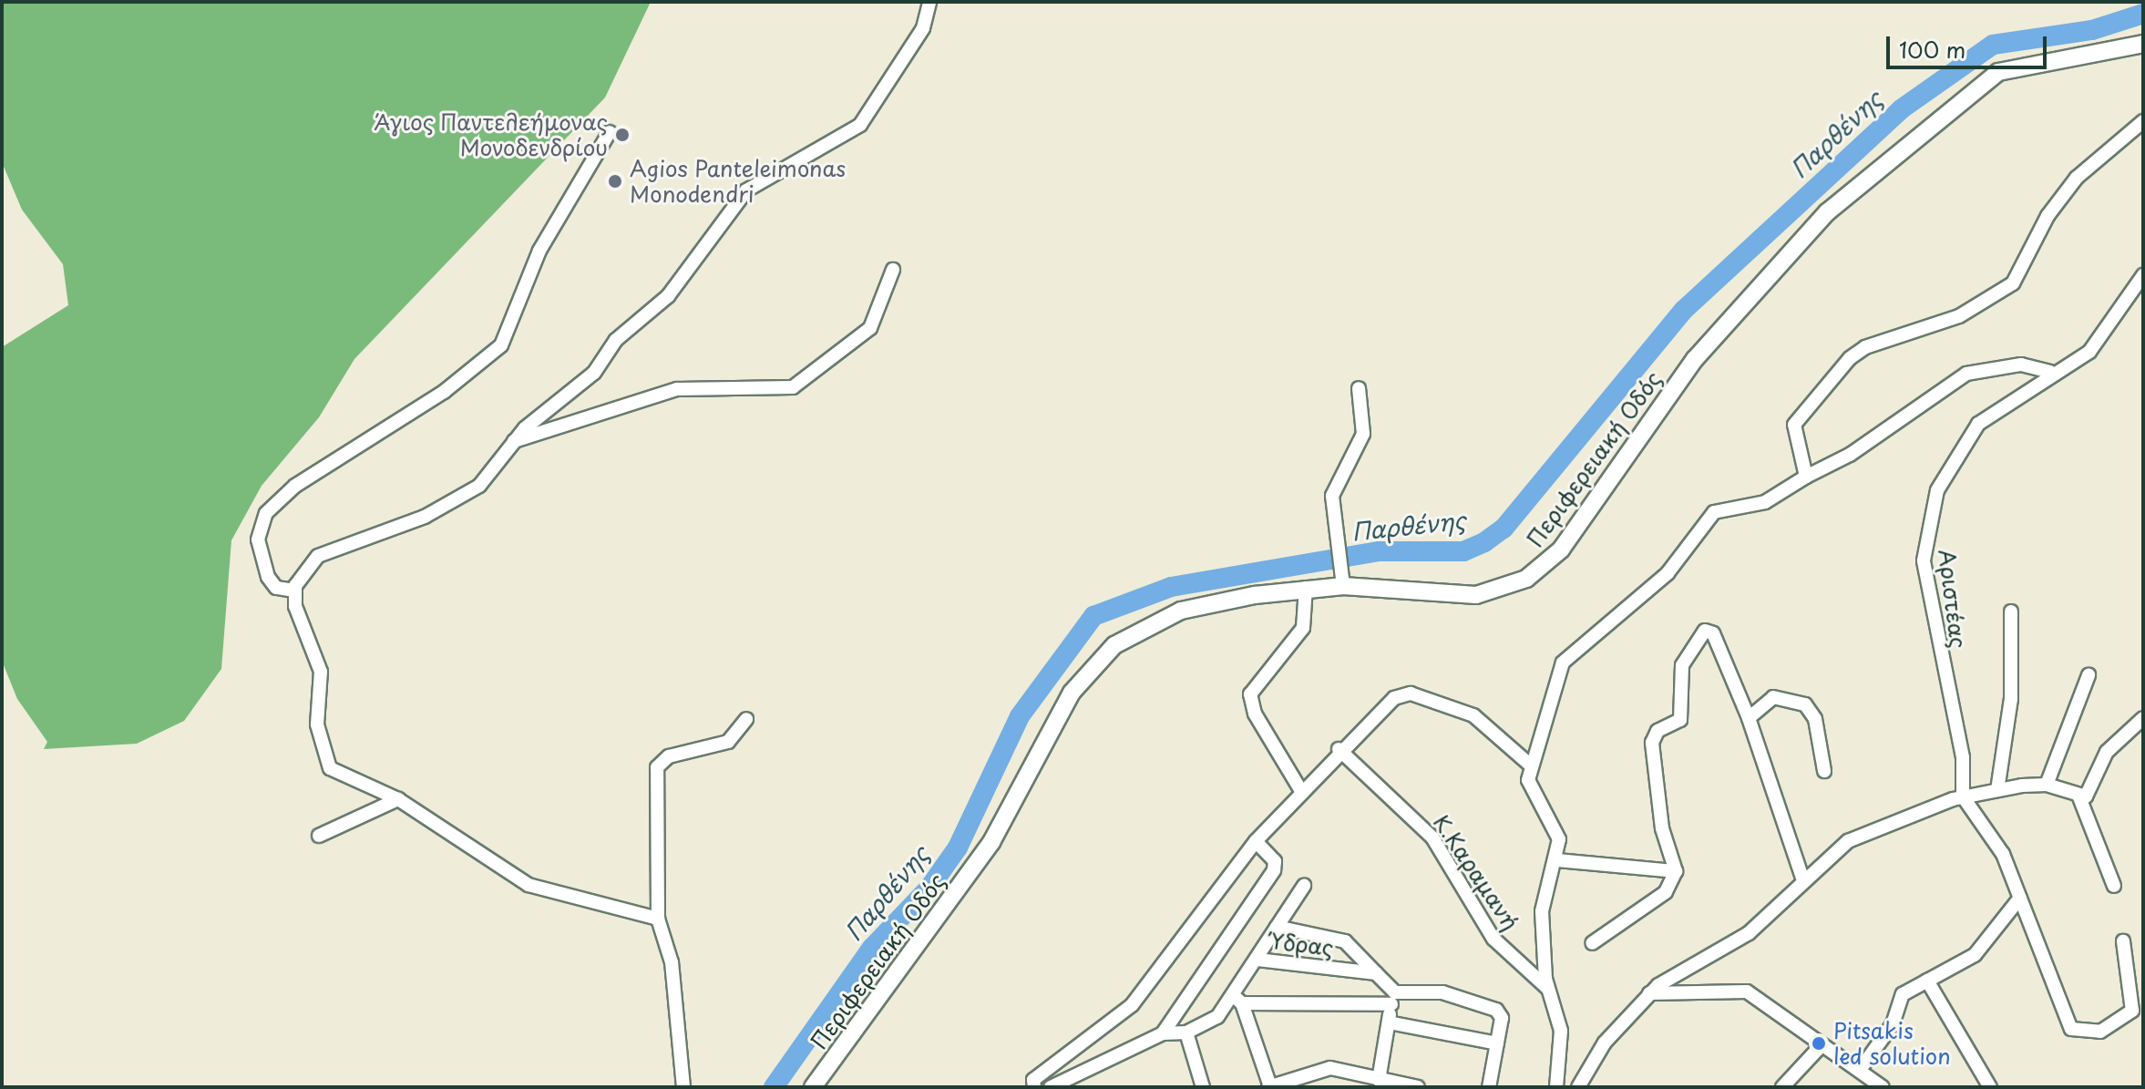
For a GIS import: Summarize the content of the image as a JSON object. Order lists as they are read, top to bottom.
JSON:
{
  "streets": {
    "main road": ["Περιφερειακή Οδός"],
    "street": ["Αριστέας", "Κ.Καραμανή", "Ύδρας"]
  },
  "water": ["Παρθένης"],
  "places": ["Άγιος Παντελεήμονας Μονοδενδρίου", "Agios Panteleimonas Monodendri", "Pitsakis led solution"],
  "scale_bar": "100 m"
}
